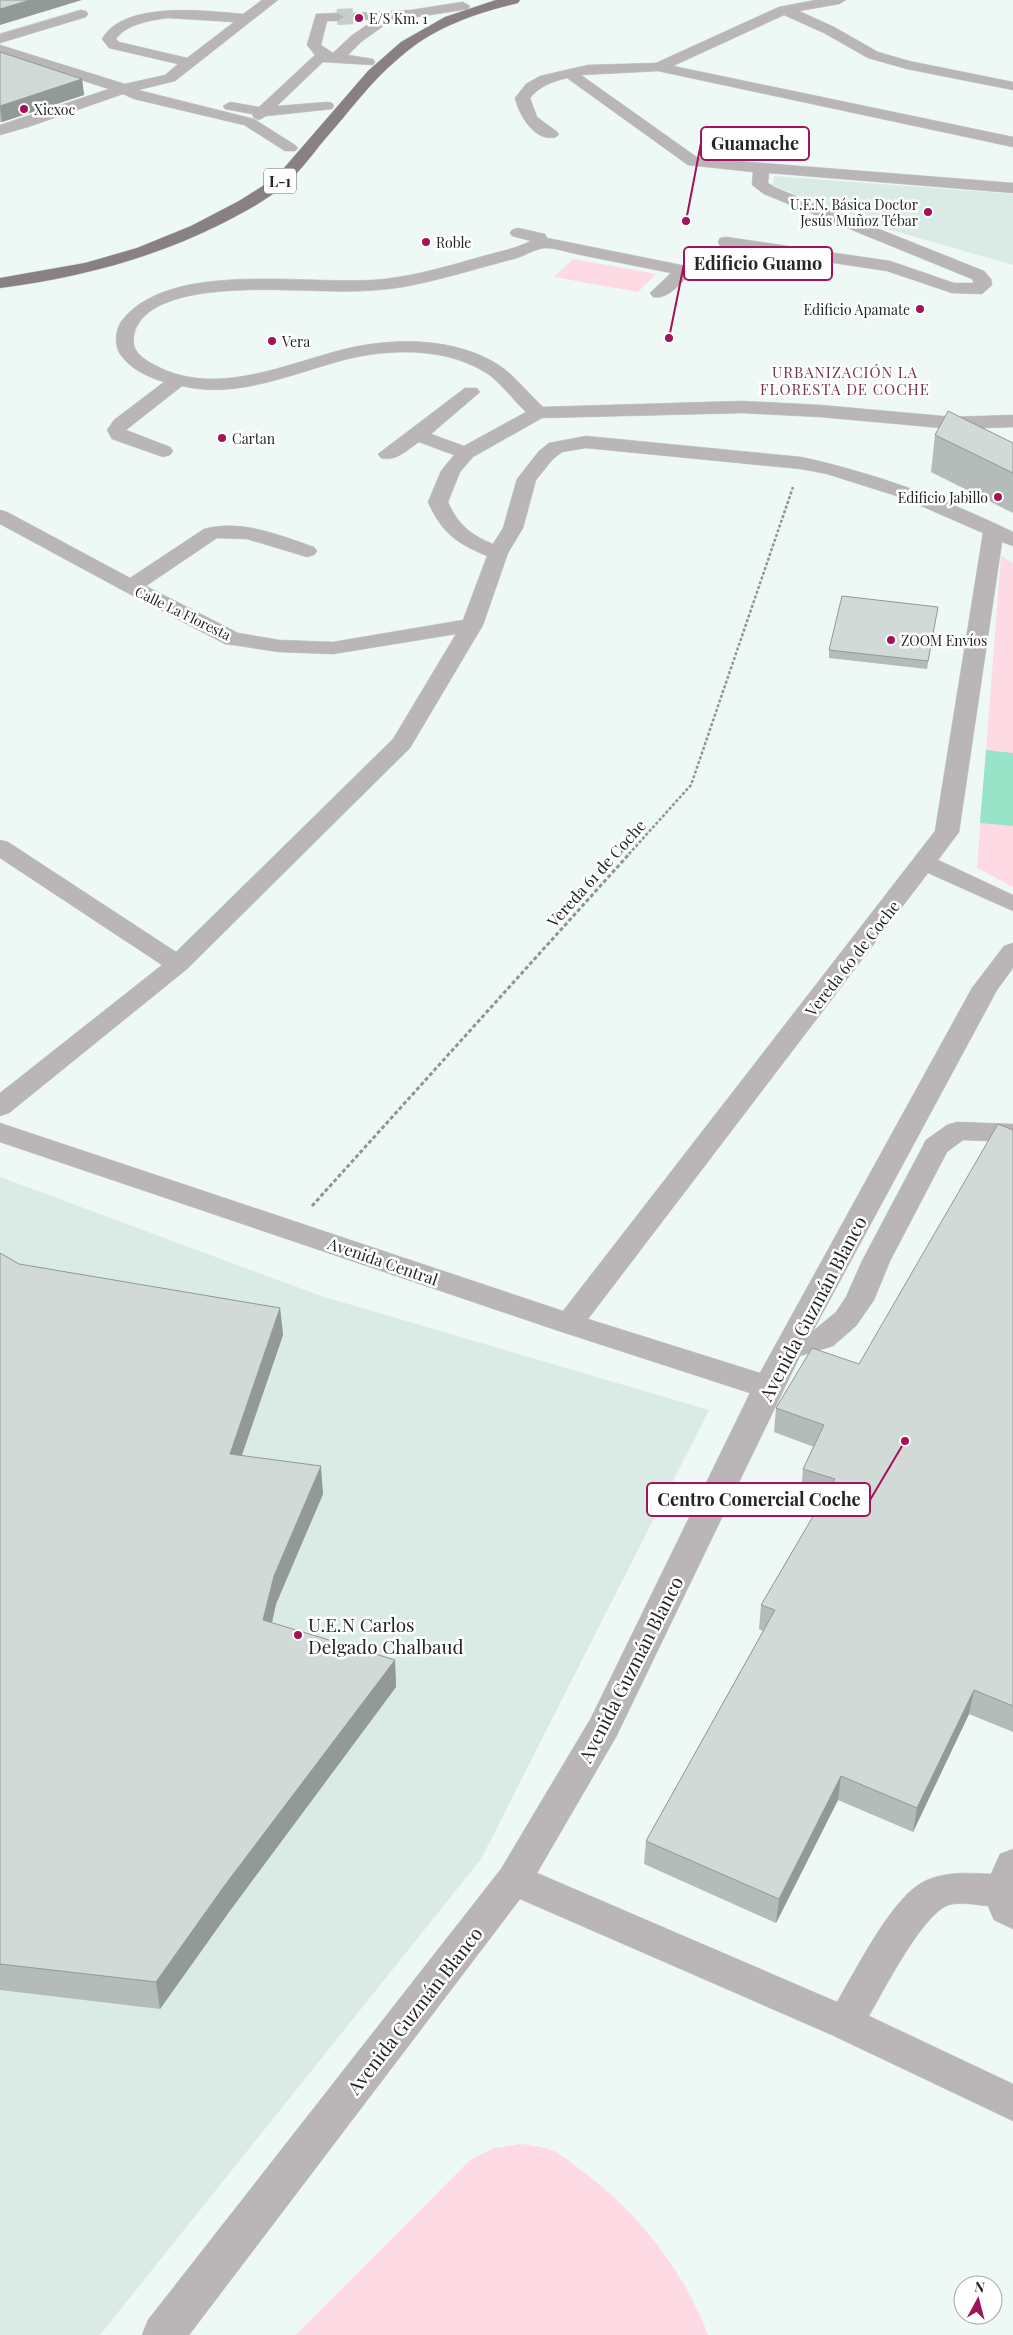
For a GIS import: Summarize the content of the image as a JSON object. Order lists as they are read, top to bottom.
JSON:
{
  "streets": {
    "main road": ["L-1"],
    "street": [
      "Calle La Floresta",
      "Vereda 60 de Coche",
      "Avenida Central",
      "Avenida Guzmán Blanco"
    ],
    "path": ["Vereda 61 de Coche"]
  },
  "crossings": [
    ["Vereda 61 de Coche", "Avenida Central"],
    ["Vereda 60 de Coche", "Avenida Central"],
    ["Avenida Central", "Avenida Guzmán Blanco"]
  ],
  "districts": ["URBANIZACIÓN LA FLORESTA DE COCHE"],
  "places": [
    "E/S Km. 1",
    "Xicxoc",
    "U.E.N. Básica Doctor Jesús Muñoz Tébar",
    "Guamache",
    "Roble",
    "Edificio Apamate",
    "Edificio Guamo",
    "Vera",
    "Cartan",
    "Edificio Jabillo",
    "ZOOM Envíos",
    "Centro Comercial Coche",
    "U.E.N Carlos Delgado Chalbaud"
  ],
  "north": "top"
}
